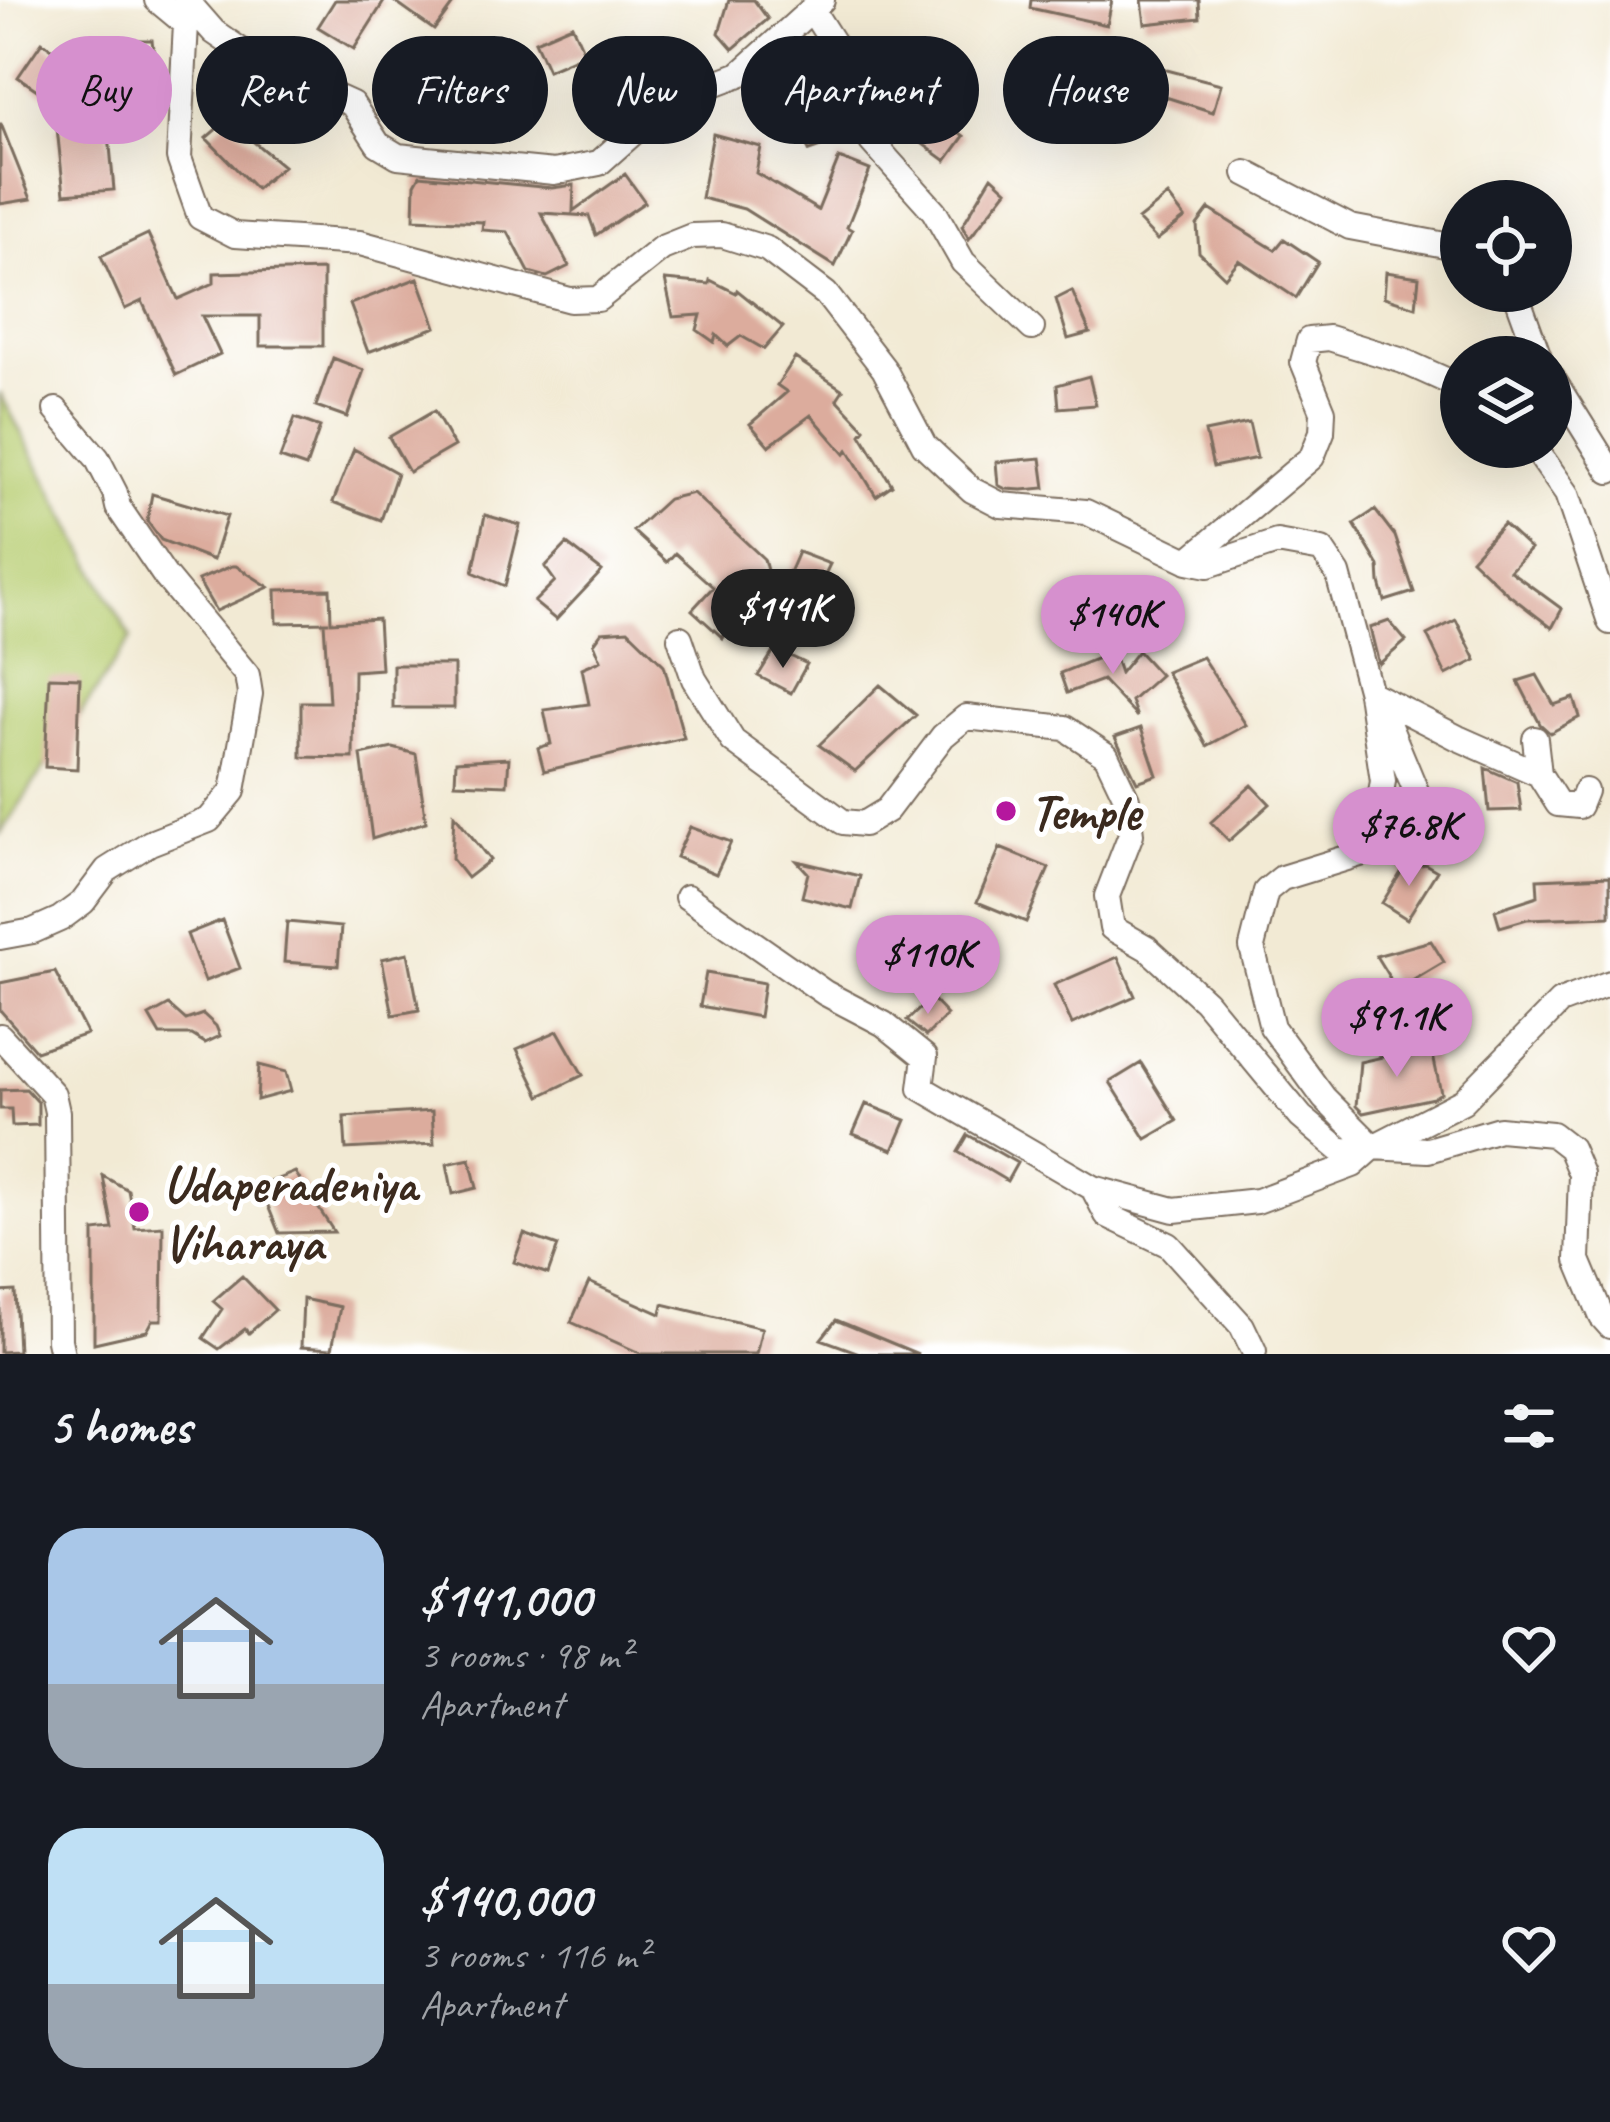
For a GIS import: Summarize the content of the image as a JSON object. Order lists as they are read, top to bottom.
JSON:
{
  "places": ["Temple", "Udaperadeniya Viharaya"],
  "page": {
    "chip": [
      "Buy",
      "Rent",
      "Filters",
      "New",
      "Apartment",
      "House"
    ],
    "price": [
      "$141K",
      "$140K",
      "$76.8K",
      "$110K",
      "$91.1K"
    ],
    "heading": "5 homes",
    "list": [
      {
        "name": "$141,000",
        "note": "3 rooms · 98 m² · Apartment"
      },
      {
        "name": "$140,000",
        "note": "3 rooms · 116 m² · Apartment"
      }
    ]
  }
}
